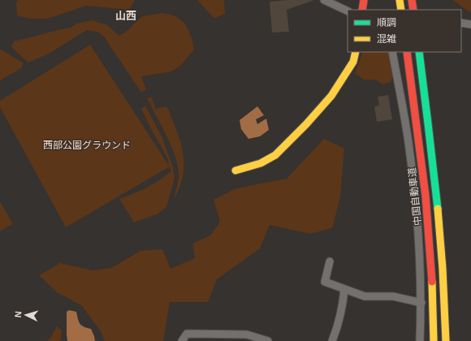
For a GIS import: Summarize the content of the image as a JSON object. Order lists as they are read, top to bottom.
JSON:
{
  "streets": {
    "main road": ["中国自動車道"]
  },
  "districts": ["山西"],
  "parks": ["西部公園グラウンド"],
  "legend": ["順調", "混雑"],
  "north": "left"
}
